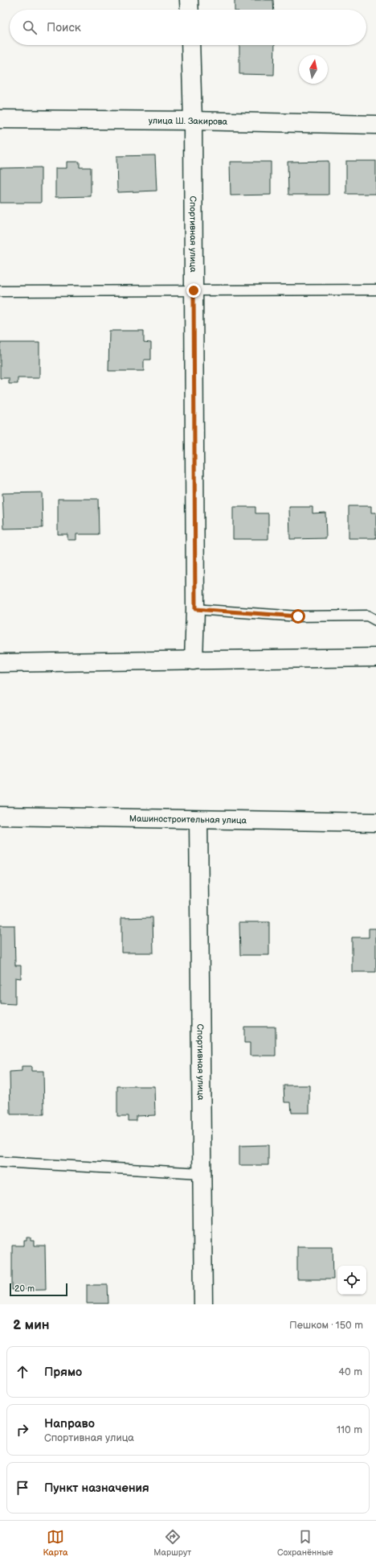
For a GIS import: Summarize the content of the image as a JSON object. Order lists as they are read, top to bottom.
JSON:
{
  "streets": {
    "street": ["улица Ш. Закирова", "Спортивная улица", "Машиностроительная улица"]
  },
  "crossings": [
    ["улица Ш. Закирова", "Спортивная улица"],
    ["Спортивная улица", "Машиностроительная улица"]
  ],
  "scale_bar": "20 m",
  "north": "top",
  "page": {
    "search": "Поиск",
    "scale": "20 m",
    "heading": ["2 мин", "Пешком · 150 m"],
    "list": [
      ["Прямо", "40 m"],
      ["Направо", "Спортивная улица", "110 m"],
      "Пункт назначения"
    ],
    "nav": ["Карта", "Маршрут", "Сохранённые"]
  }
}
